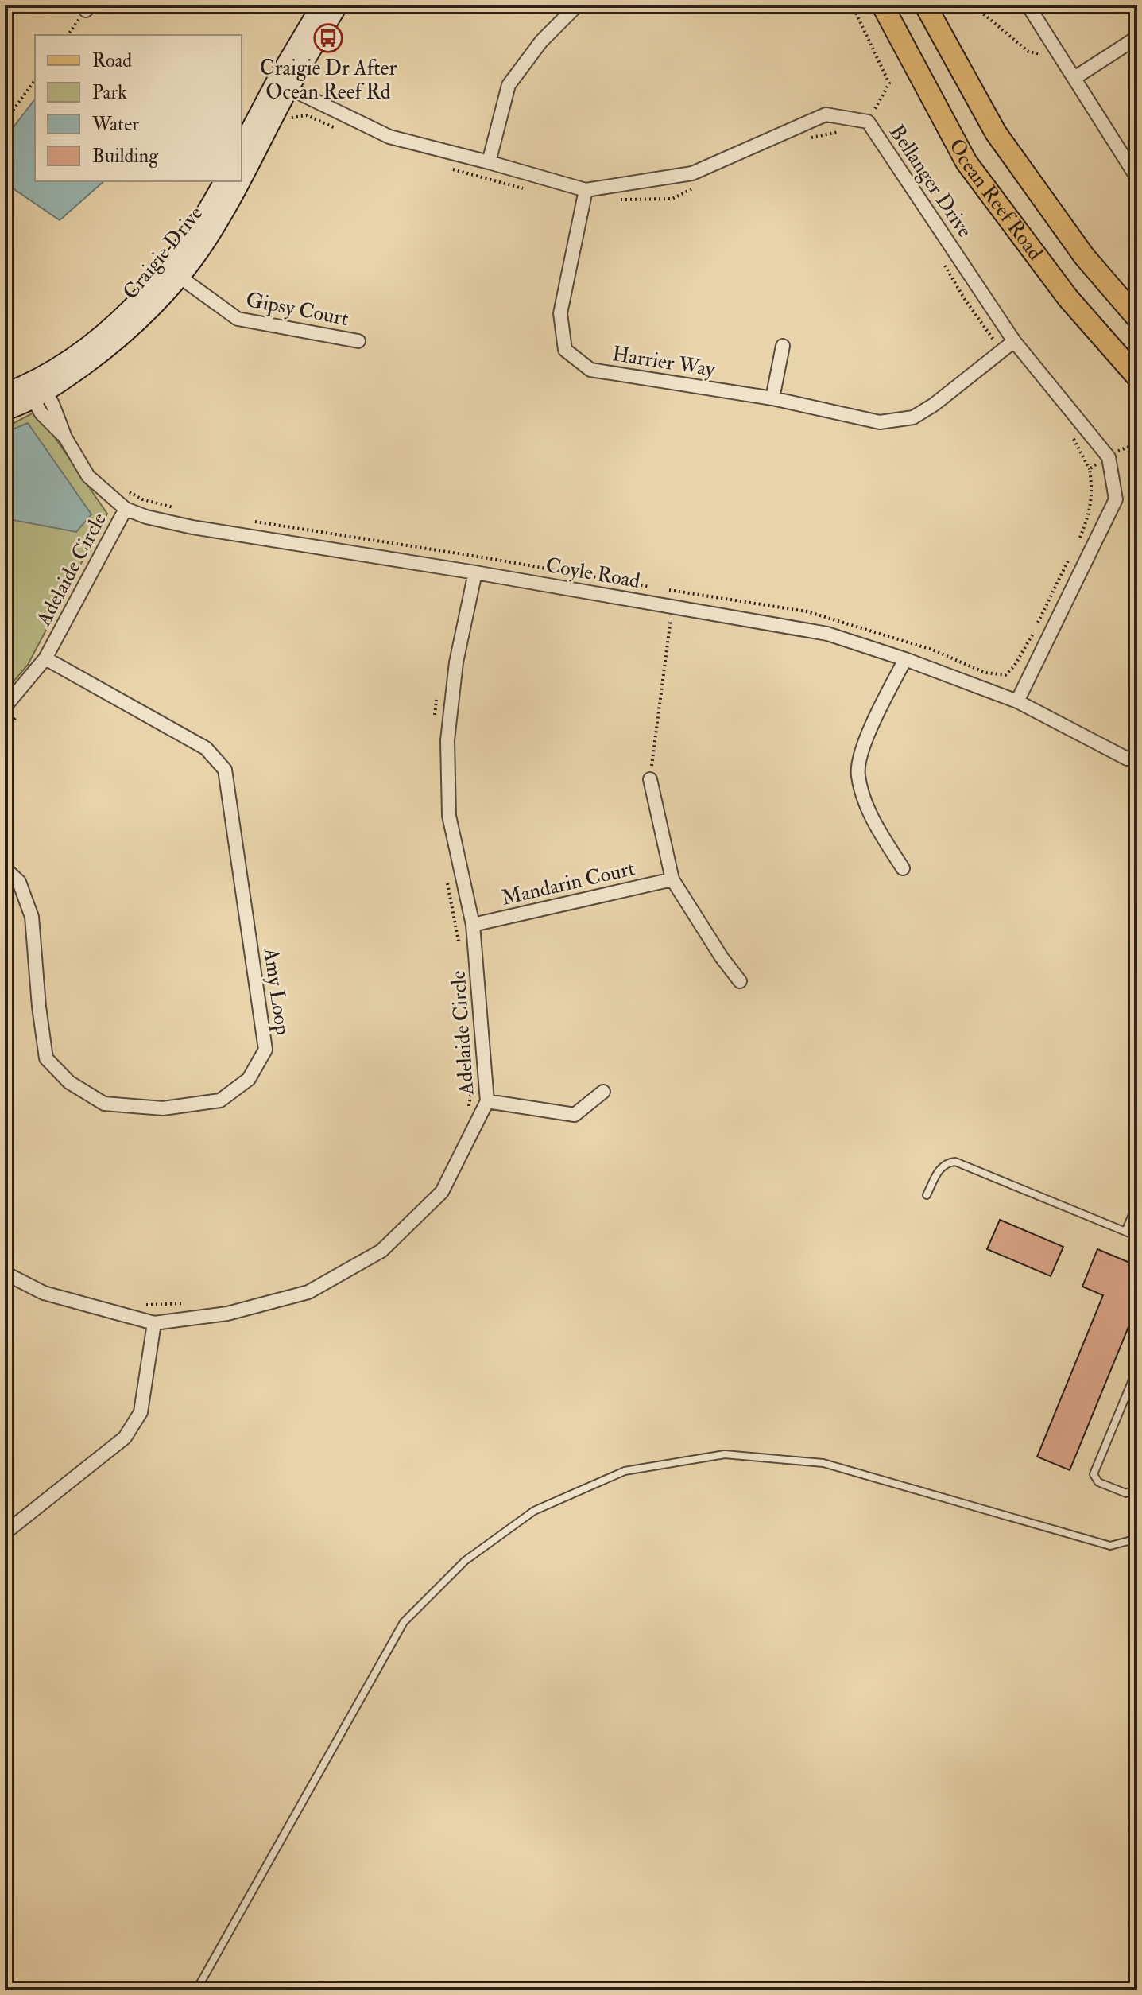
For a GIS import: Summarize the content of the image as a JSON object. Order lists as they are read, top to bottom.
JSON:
{
  "streets": {
    "main road": ["Ocean Reef Road", "Craigie Drive"],
    "street": [
      "Bellanger Drive",
      "Gipsy Court",
      "Harrier Way",
      "Adelaide Circle",
      "Coyle Road",
      "Mandarin Court",
      "Amy Loop"
    ]
  },
  "crossings": [
    ["Bellanger Drive", "Craigie Drive"],
    ["Bellanger Drive", "Harrier Way"],
    ["Bellanger Drive", "Coyle Road"],
    ["Craigie Drive", "Gipsy Court"],
    ["Craigie Drive", "Coyle Road"],
    ["Adelaide Circle", "Coyle Road"],
    ["Adelaide Circle", "Mandarin Court"],
    ["Adelaide Circle", "Amy Loop"]
  ],
  "places": {
    "bus stop": ["Craigie Dr After Ocean Reef Rd"]
  },
  "legend": [
    "Road",
    "Park",
    "Water",
    "Building"
  ]
}
